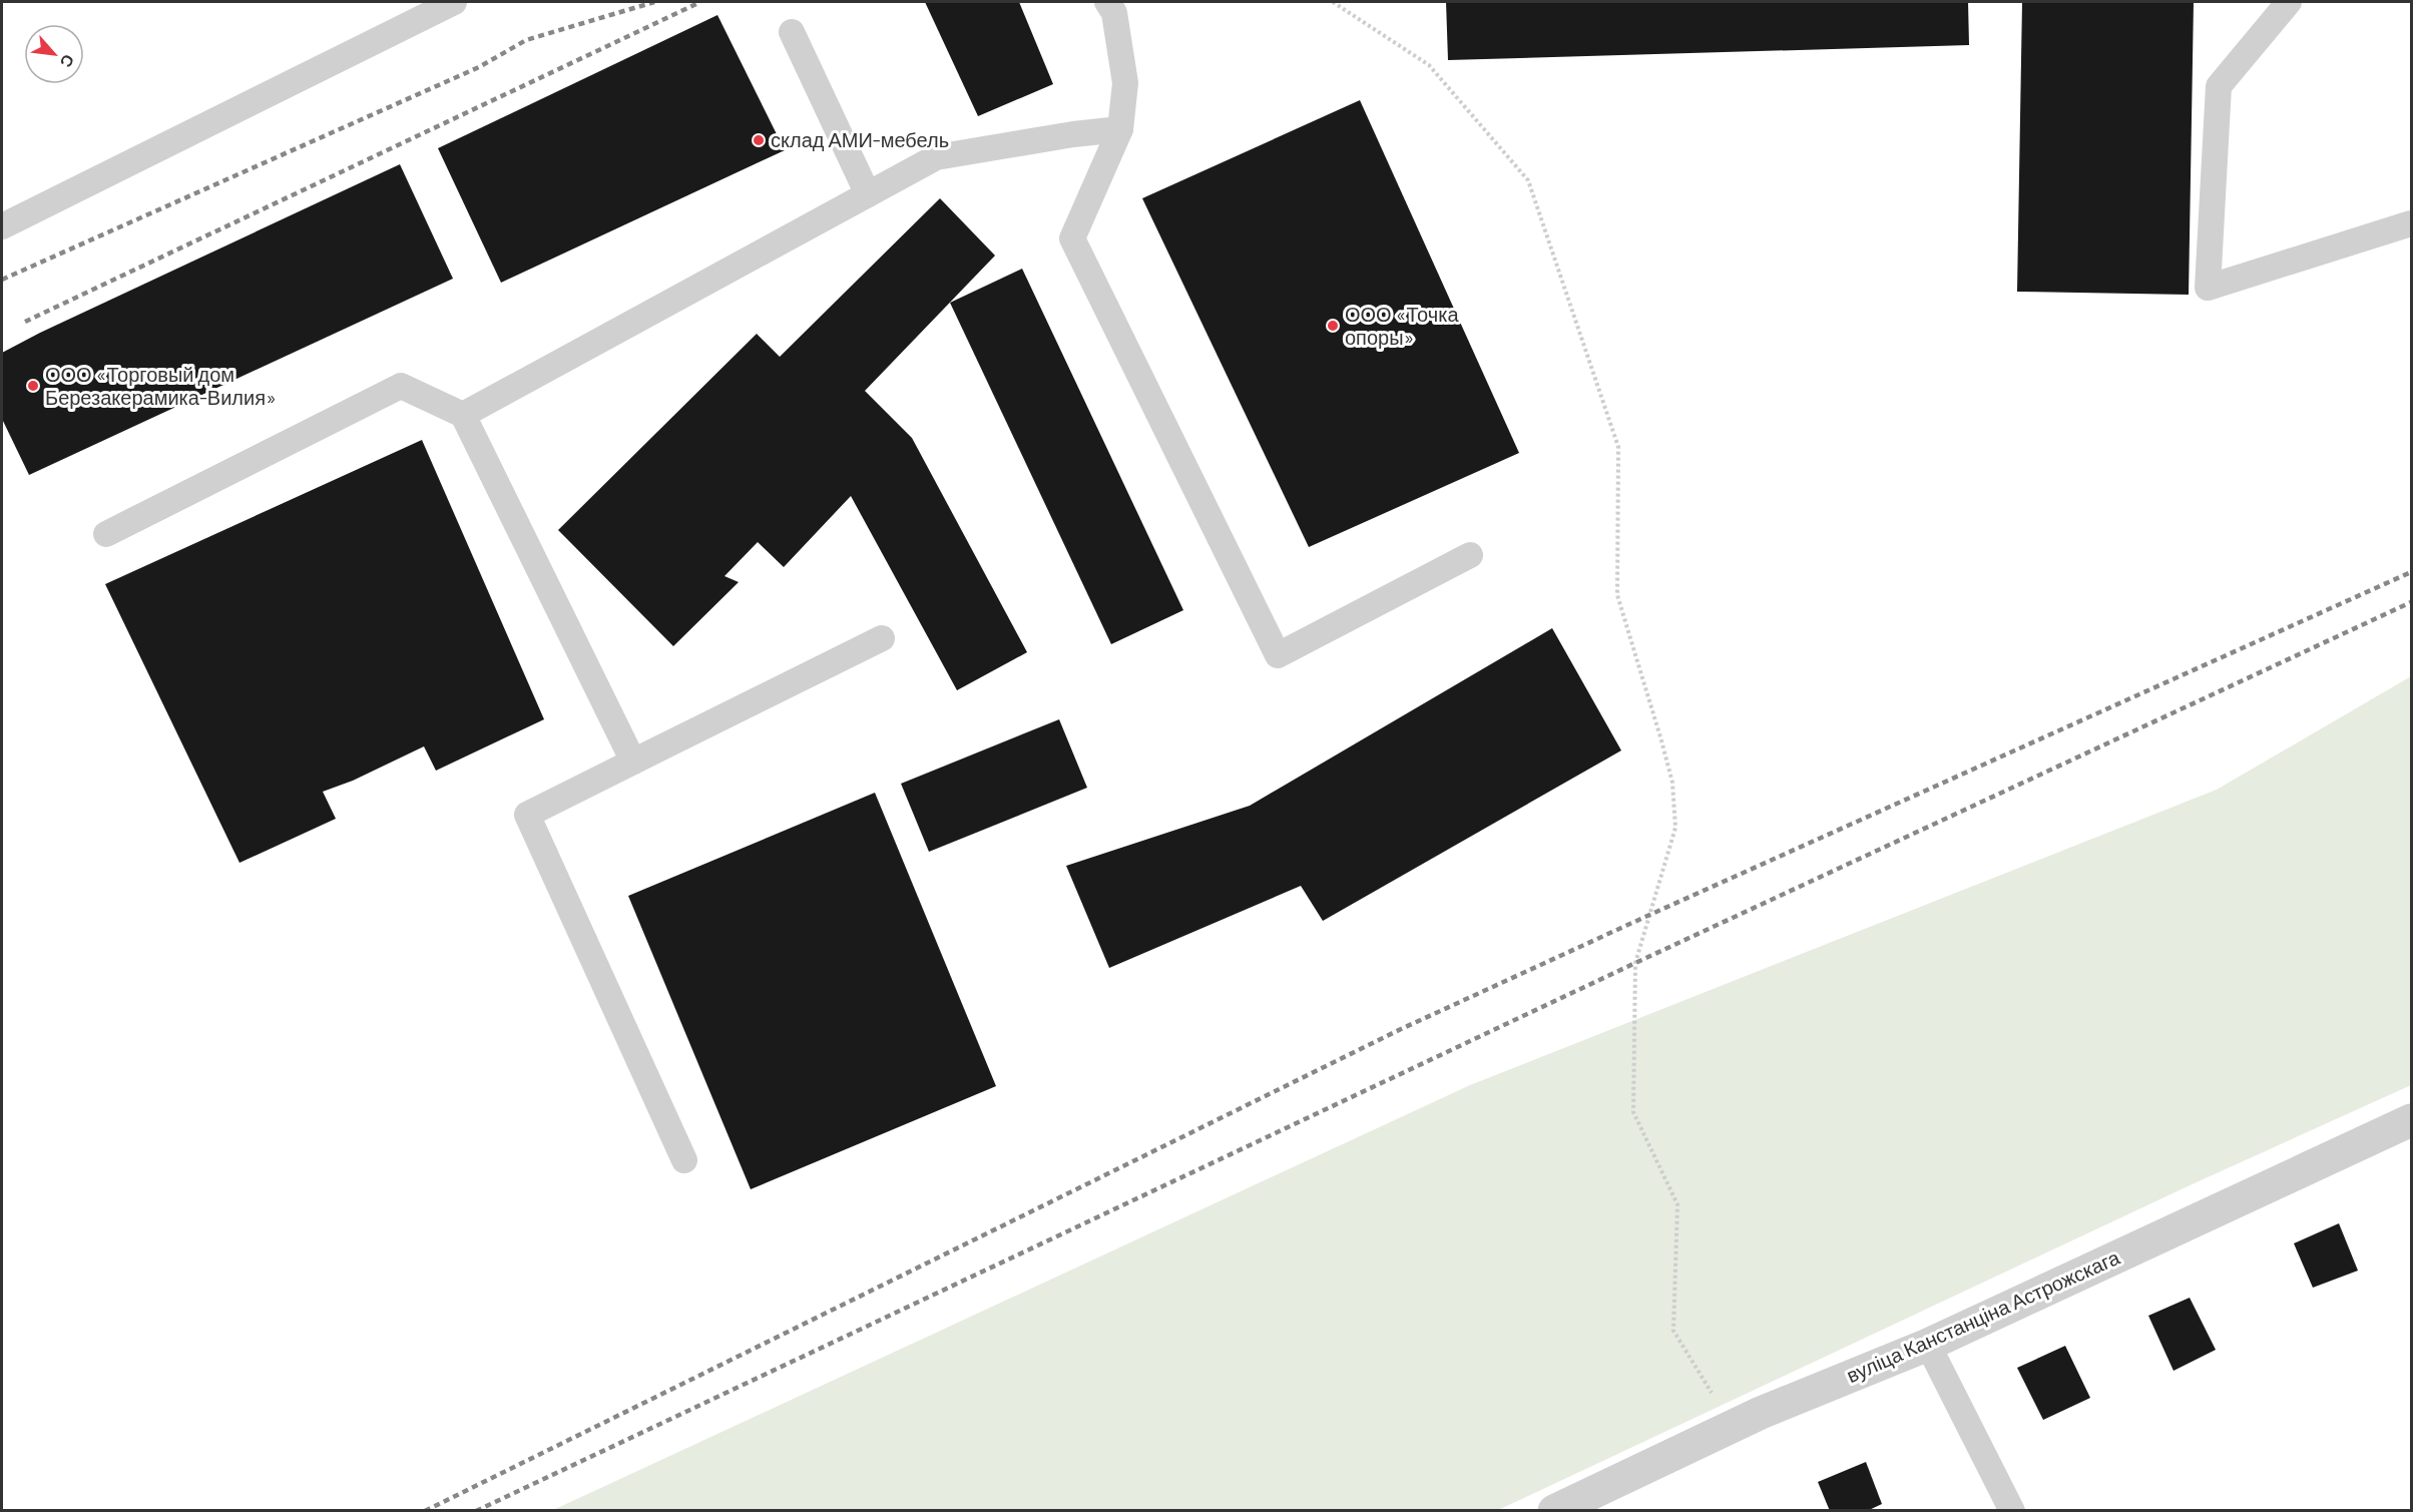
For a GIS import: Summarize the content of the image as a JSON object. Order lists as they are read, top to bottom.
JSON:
{
  "streets": {
    "street": ["вуліца Канстанціна Астрожскага"]
  },
  "places": ["склад АМИ-мебель", "ООО «Точка опоры»", "ООО «Торговый дом Березакерамика-Вилия»"],
  "north": "bottom right"
}
